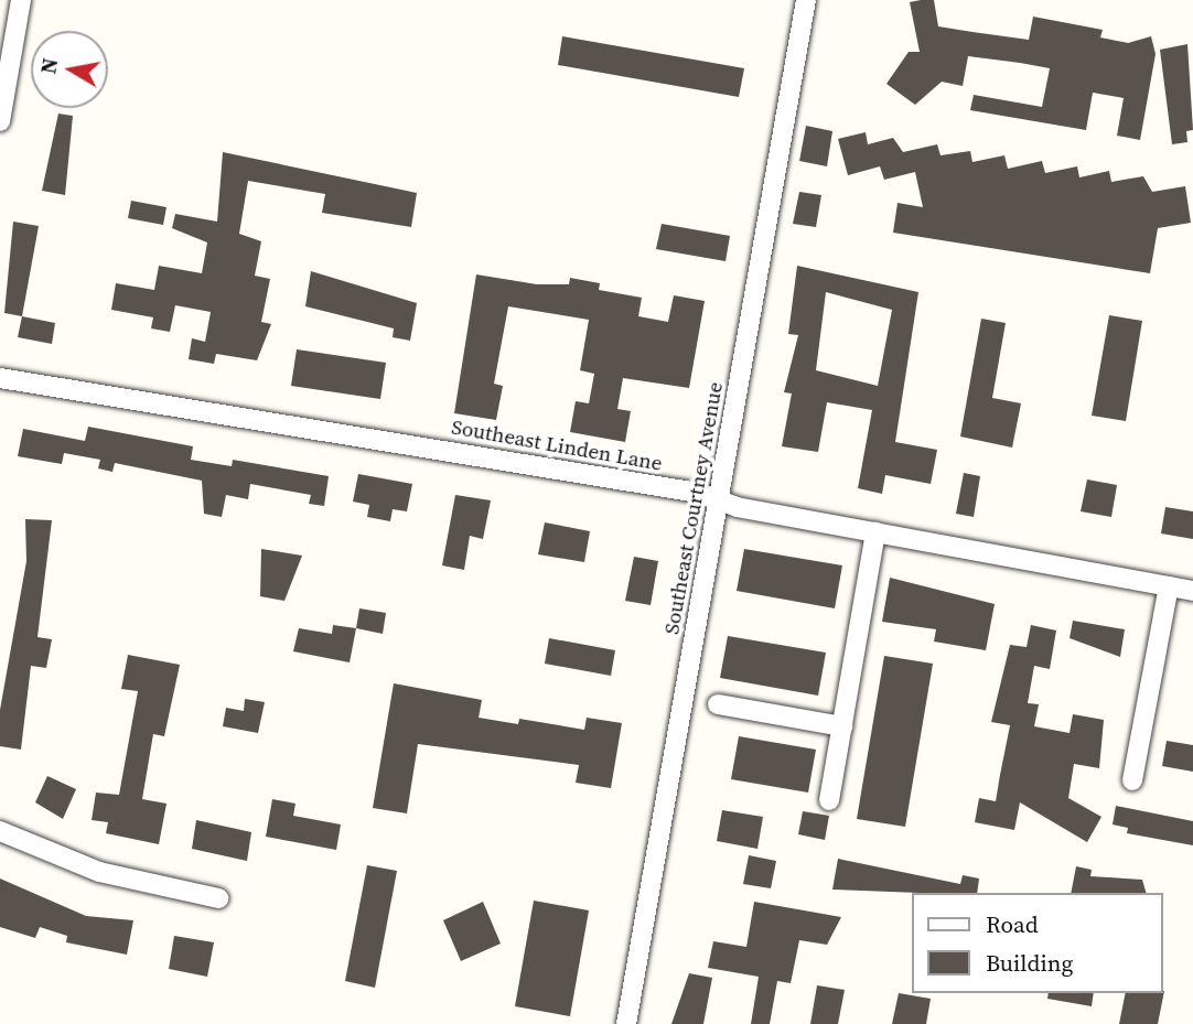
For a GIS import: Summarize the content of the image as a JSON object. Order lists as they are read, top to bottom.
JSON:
{
  "streets": {
    "street": ["Southeast Linden Lane", "Southeast Courtney Avenue"]
  },
  "crossings": [
    ["Southeast Linden Lane", "Southeast Courtney Avenue"]
  ],
  "legend": ["Road", "Building"],
  "north": "left"
}
